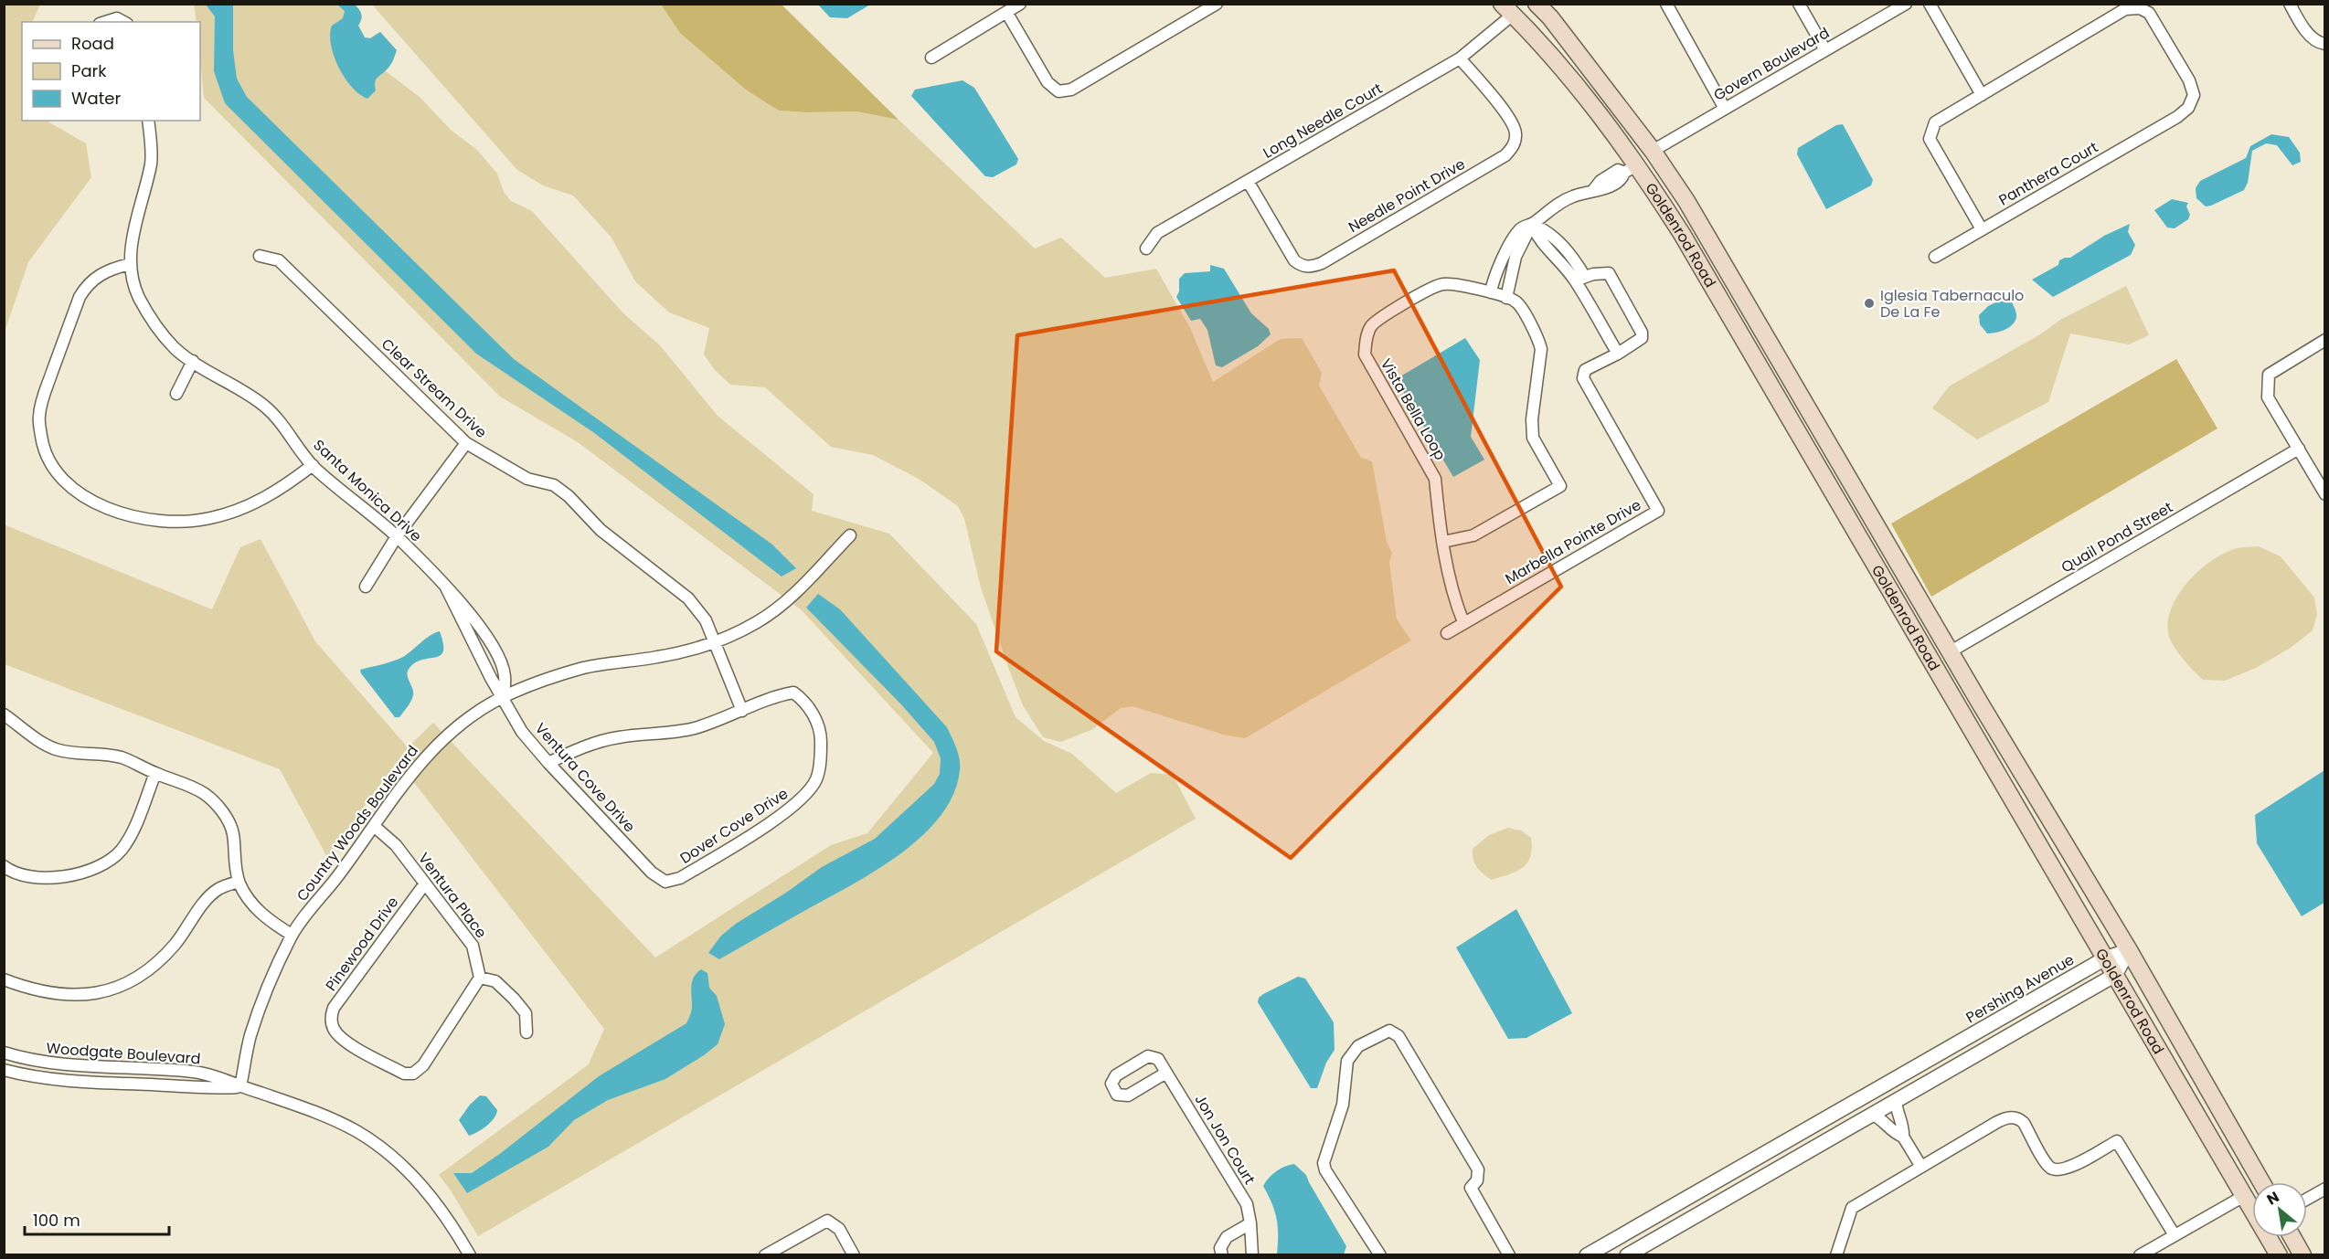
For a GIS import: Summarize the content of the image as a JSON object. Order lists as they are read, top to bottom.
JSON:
{
  "streets": {
    "main road": ["Goldenrod Road"],
    "street": [
      "Govern Boulevard",
      "Long Needle Court",
      "Panthera Court",
      "Needle Point Drive",
      "Clear Stream Drive",
      "Vista Bella Loop",
      "Santa Monica Drive",
      "Quail Pond Street",
      "Marbella Pointe Drive",
      "Ventura Cove Drive",
      "Country Woods Boulevard",
      "Dover Cove Drive",
      "Ventura Place",
      "Pinewood Drive",
      "Pershing Avenue",
      "Woodgate Boulevard",
      "Jon Jon Court"
    ]
  },
  "crossings": [
    ["Govern Boulevard", "Goldenrod Road"],
    ["Long Needle Court", "Needle Point Drive"],
    ["Long Needle Court", "Goldenrod Road"],
    ["Goldenrod Road", "Quail Pond Street"],
    ["Goldenrod Road", "Pershing Avenue"],
    ["Clear Stream Drive", "Country Woods Boulevard"],
    ["Clear Stream Drive", "Dover Cove Drive"],
    ["Vista Bella Loop", "Marbella Pointe Drive"],
    ["Santa Monica Drive", "Ventura Cove Drive"],
    ["Santa Monica Drive", "Country Woods Boulevard"],
    ["Ventura Cove Drive", "Country Woods Boulevard"],
    ["Ventura Cove Drive", "Dover Cove Drive"],
    ["Country Woods Boulevard", "Ventura Place"],
    ["Country Woods Boulevard", "Woodgate Boulevard"],
    ["Ventura Place", "Pinewood Drive"]
  ],
  "places": ["Iglesia Tabernaculo De La Fe"],
  "legend": ["Road", "Park", "Water"],
  "scale_bar": "100 m",
  "north": "top left"
}
